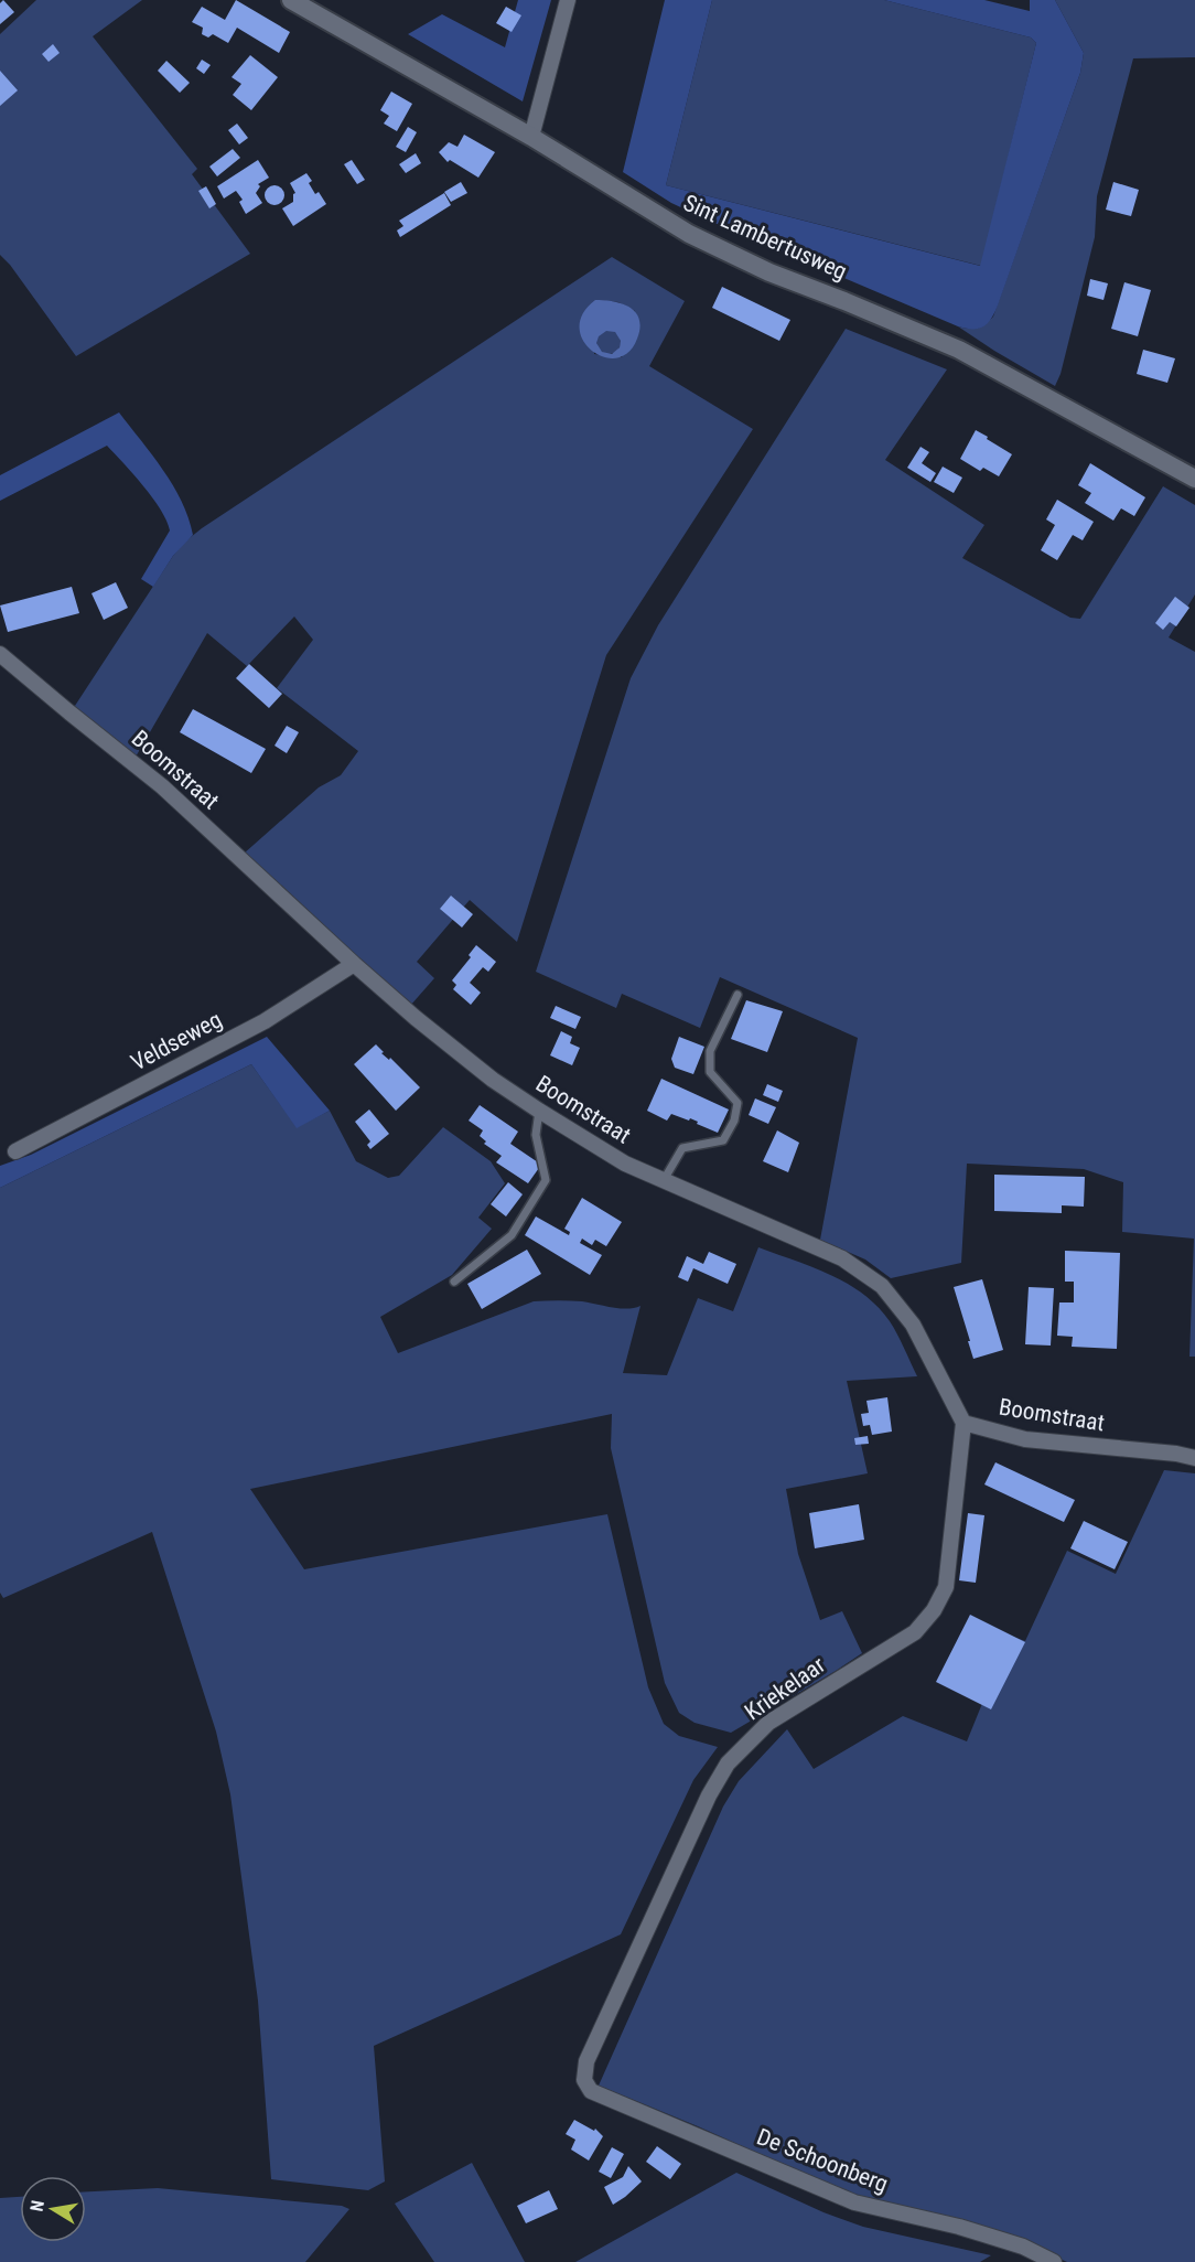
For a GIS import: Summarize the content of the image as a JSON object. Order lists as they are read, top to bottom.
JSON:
{
  "streets": {
    "street": [
      "Sint Lambertusweg",
      "Boomstraat",
      "Veldseweg",
      "Kriekelaar",
      "De Schoonberg"
    ]
  },
  "crossings": [
    ["Boomstraat", "Veldseweg"],
    ["Boomstraat", "Kriekelaar"],
    ["Kriekelaar", "De Schoonberg"]
  ],
  "north": "left"
}
